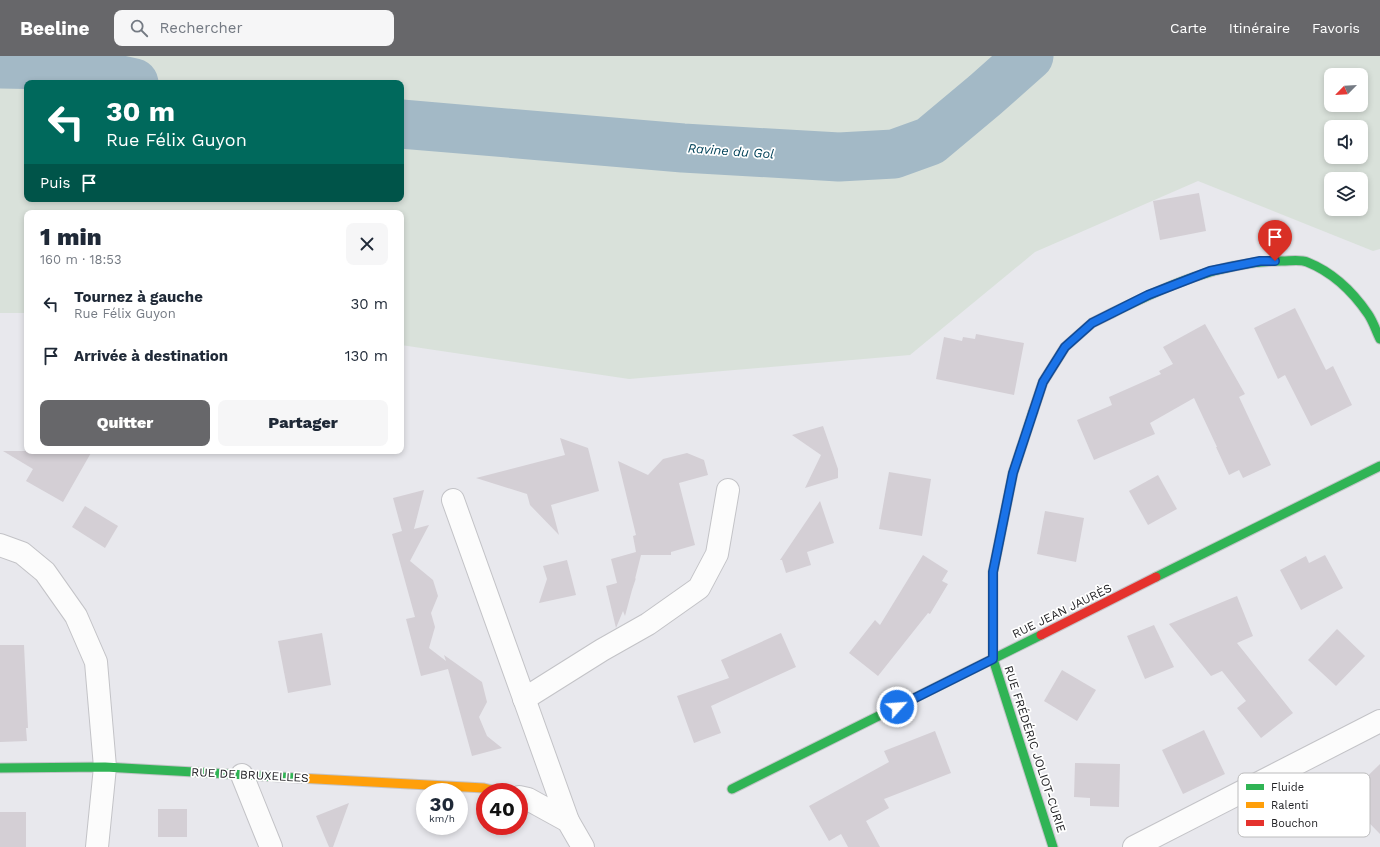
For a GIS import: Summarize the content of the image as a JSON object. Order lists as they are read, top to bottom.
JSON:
{
  "streets": {
    "street": ["RUE JEAN JAURÈS", "RUE FRÉDÉRIC JOLIOT-CURIE", "RUE DE BRUXELLES"]
  },
  "crossings": [
    ["RUE JEAN JAURÈS", "RUE FRÉDÉRIC JOLIOT-CURIE"]
  ],
  "water": ["Ravine du Gol"],
  "legend": ["Fluide", "Ralenti", "Bouchon"],
  "north": "bottom left",
  "page": {
    "header": "Beeline",
    "search": "Rechercher",
    "nav": ["Carte", "Itinéraire", "Favoris"],
    "turn": ["30 m", "Rue Félix Guyon"],
    "then": "Puis",
    "heading": ["1 min", "160 m · 18:53"],
    "list": [
      {
        "name": "Tournez à gauche",
        "note": "Rue Félix Guyon",
        "value": "30 m"
      },
      {
        "name": "Arrivée à destination",
        "value": "130 m"
      }
    ],
    "buttons": ["Quitter", "Partager"],
    "speed": "30 km/h",
    "limit": "40"
  }
}
